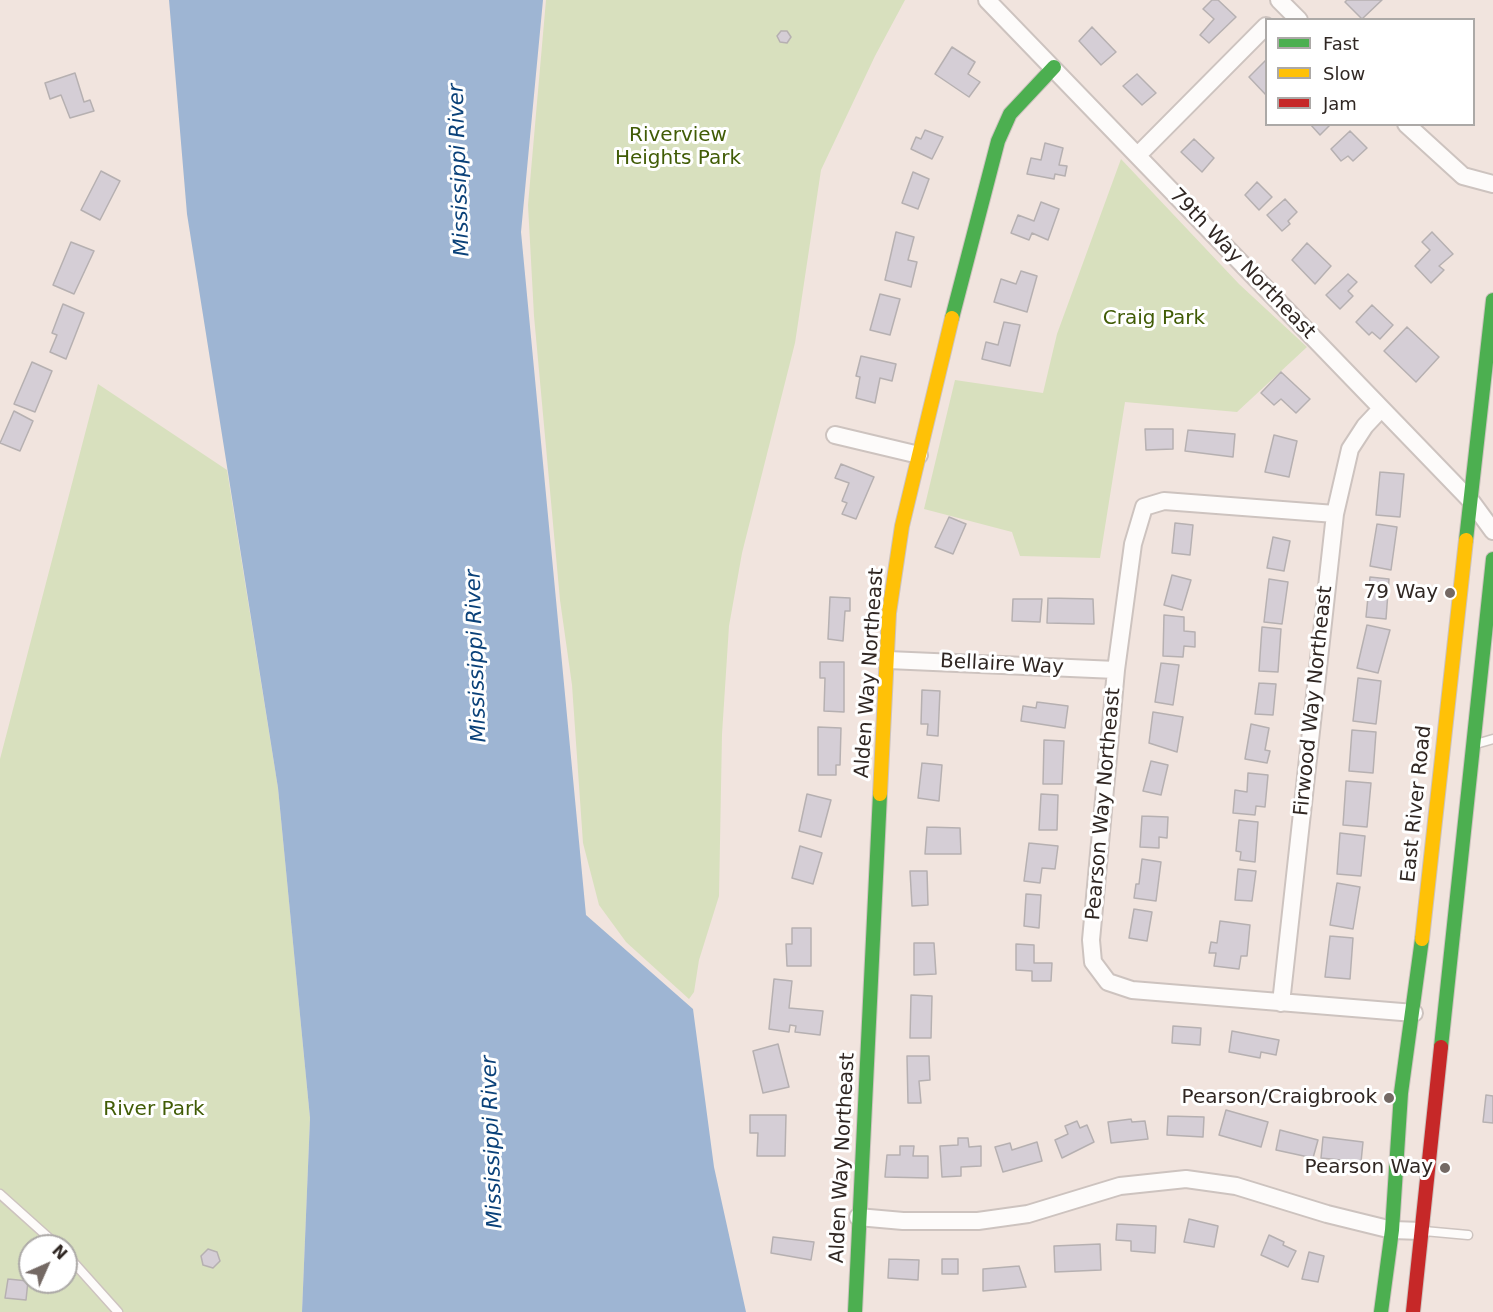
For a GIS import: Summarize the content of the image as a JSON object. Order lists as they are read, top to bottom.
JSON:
{
  "streets": {
    "main road": ["Alden Way Northeast", "East River Road"],
    "street": [
      "79th Way Northeast",
      "Bellaire Way",
      "Firwood Way Northeast",
      "Pearson Way Northeast"
    ]
  },
  "crossings": [
    ["79th Way Northeast", "Alden Way Northeast"],
    ["79th Way Northeast", "Firwood Way Northeast"],
    ["79th Way Northeast", "East River Road"],
    ["Bellaire Way", "Alden Way Northeast"],
    ["Bellaire Way", "Pearson Way Northeast"],
    ["Firwood Way Northeast", "Pearson Way Northeast"],
    ["Pearson Way Northeast", "East River Road"]
  ],
  "water": ["Mississippi River"],
  "parks": ["Riverview Heights Park", "Craig Park", "River Park"],
  "places": ["79 Way", "Pearson/Craigbrook", "Pearson Way"],
  "legend": ["Fast", "Slow", "Jam"],
  "north": "top right"
}
